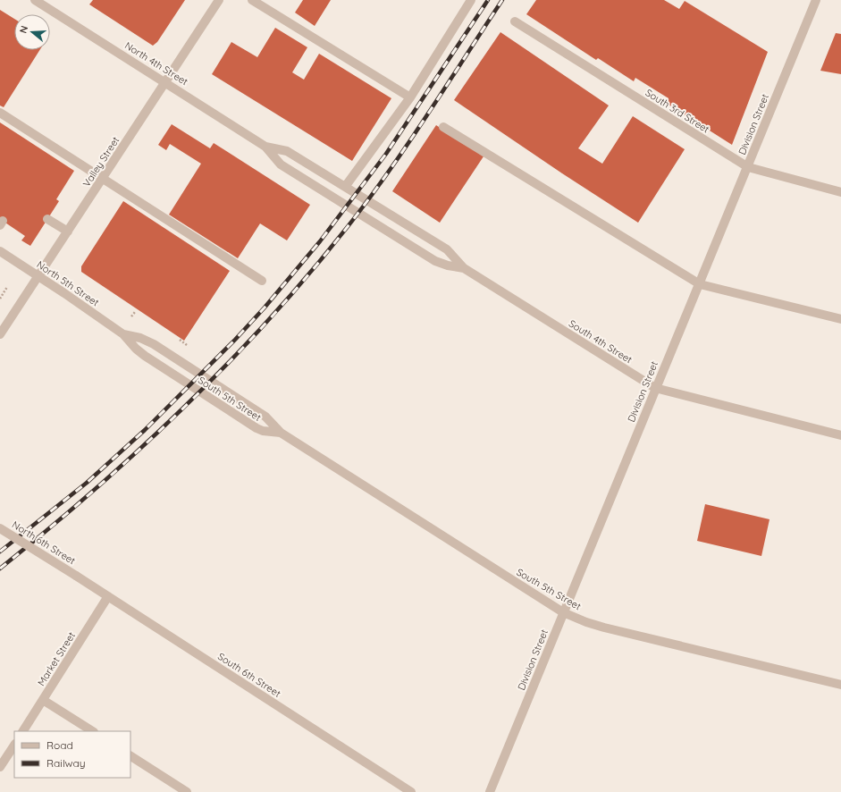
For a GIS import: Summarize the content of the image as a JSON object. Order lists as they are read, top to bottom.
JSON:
{
  "streets": {
    "street": [
      "North 4th Street",
      "South 3rd Street",
      "Division Street",
      "Valley Street",
      "North 5th Street",
      "South 4th Street",
      "South 5th Street",
      "North 6th Street",
      "Market Street",
      "South 6th Street"
    ]
  },
  "crossings": [
    ["North 4th Street", "Valley Street"],
    ["North 4th Street", "South 4th Street"],
    ["South 3rd Street", "Division Street"],
    ["Division Street", "South 4th Street"],
    ["Division Street", "South 5th Street"],
    ["Valley Street", "North 5th Street"],
    ["North 5th Street", "South 5th Street"],
    ["North 6th Street", "South 6th Street"],
    ["Market Street", "South 6th Street"]
  ],
  "legend": ["Road", "Railway"],
  "north": "left"
}
